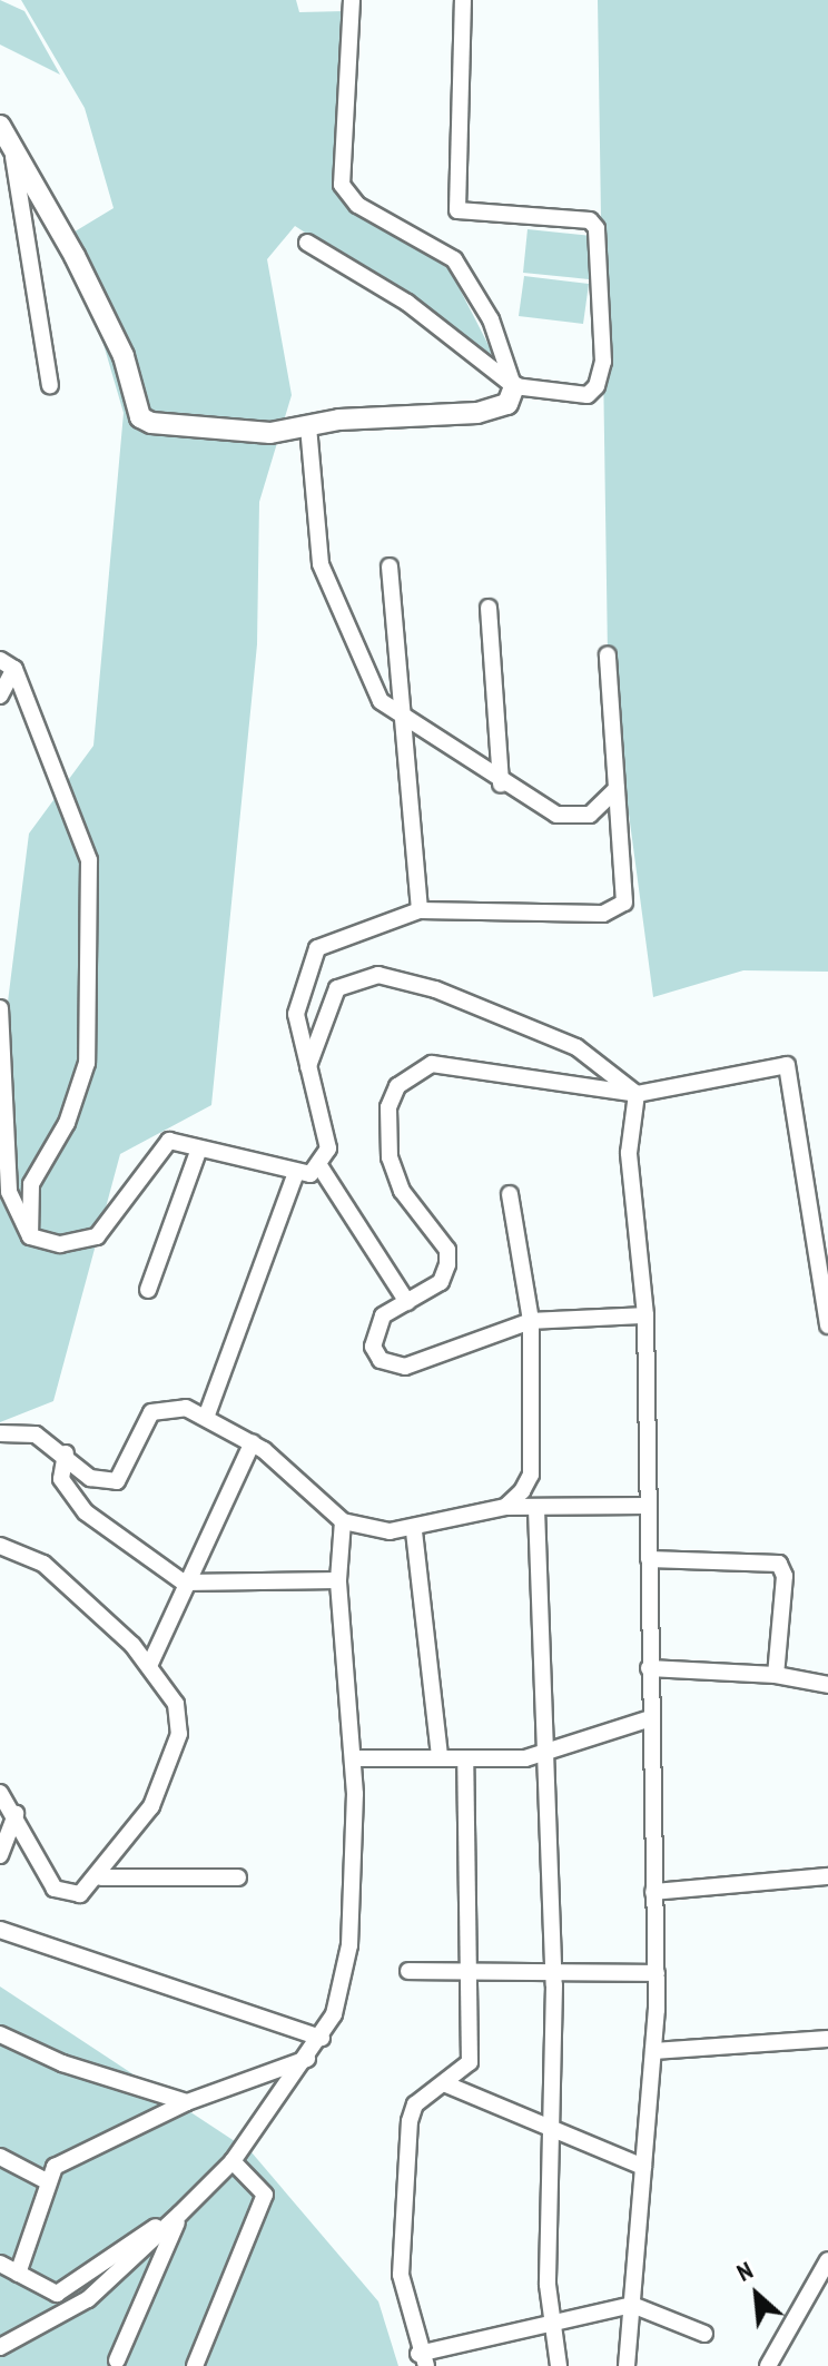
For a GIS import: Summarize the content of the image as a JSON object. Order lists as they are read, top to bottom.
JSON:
{
  "north": "top left"
}
